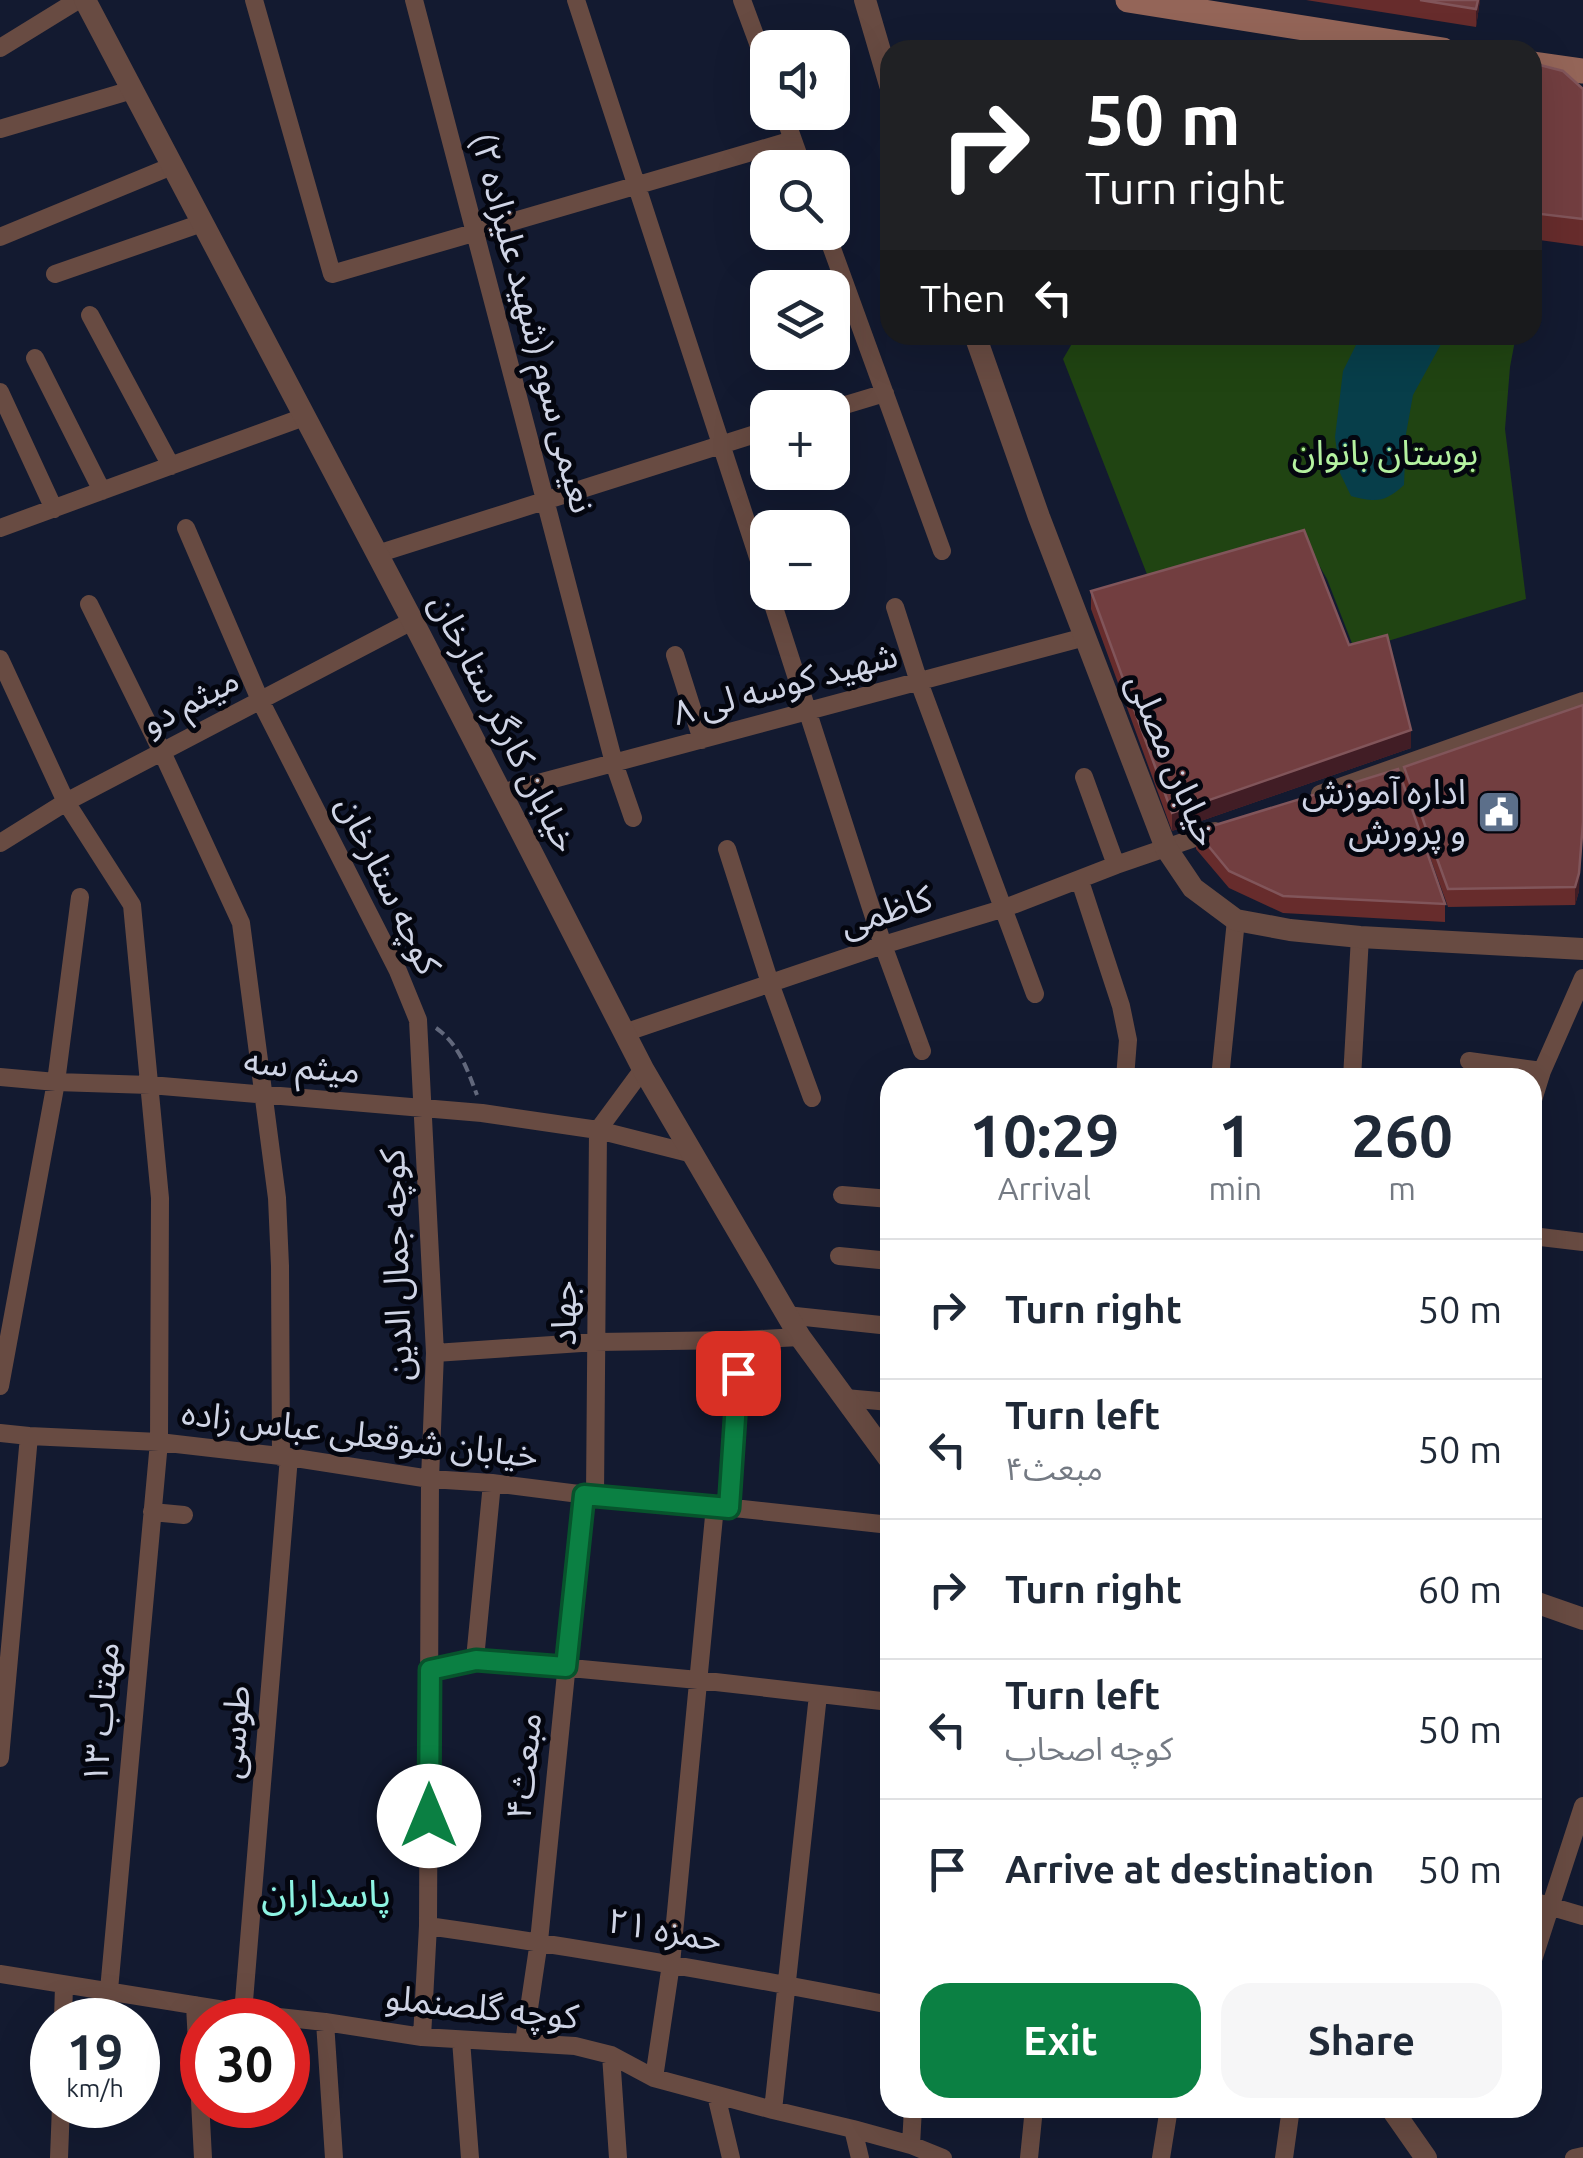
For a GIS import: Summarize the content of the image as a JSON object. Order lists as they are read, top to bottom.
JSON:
{
  "streets": {
    "street": [
      "نعیمی سوم (شهید علیزاده ۲)",
      "شهید کوسه لی ۸",
      "میثم دو",
      "خیابان کارگر ستارخان",
      "خیابان مصلی",
      "کوچه ستارخان",
      "کاظمی",
      "میثم سه",
      "کوچه جمال الدین",
      "جهاد",
      "خیابان شوقعلی عباس زاده",
      "مهتاب ۱۳",
      "طوسی",
      "مبعث۴",
      "حمزه ۲۱",
      "کوچه گلصنملو"
    ]
  },
  "crossings": [
    ["نعیمی سوم (شهید علیزاده ۲)", "شهید کوسه لی ۸"],
    ["شهید کوسه لی ۸", "خیابان کارگر ستارخان"],
    ["شهید کوسه لی ۸", "خیابان مصلی"],
    ["میثم دو", "خیابان کارگر ستارخان"],
    ["میثم دو", "کوچه ستارخان"],
    ["میثم دو", "مهتاب ۱۳"],
    ["میثم دو", "طوسی"],
    ["خیابان کارگر ستارخان", "کاظمی"],
    ["خیابان کارگر ستارخان", "میثم سه"],
    ["خیابان مصلی", "کاظمی"],
    ["کوچه ستارخان", "میثم سه"],
    ["کوچه ستارخان", "کوچه جمال الدین"],
    ["میثم سه", "کوچه جمال الدین"],
    ["میثم سه", "جهاد"],
    ["میثم سه", "مهتاب ۱۳"],
    ["میثم سه", "طوسی"],
    ["کوچه جمال الدین", "خیابان شوقعلی عباس زاده"],
    ["کوچه جمال الدین", "حمزه ۲۱"],
    ["کوچه جمال الدین", "کوچه گلصنملو"],
    ["جهاد", "خیابان شوقعلی عباس زاده"],
    ["جهاد", "مبعث۴"],
    ["خیابان شوقعلی عباس زاده", "مهتاب ۱۳"],
    ["خیابان شوقعلی عباس زاده", "طوسی"],
    ["خیابان شوقعلی عباس زاده", "مبعث۴"],
    ["مهتاب ۱۳", "کوچه گلصنملو"],
    ["مبعث۴", "حمزه ۲۱"],
    ["مبعث۴", "کوچه گلصنملو"]
  ],
  "districts": ["پاسداران"],
  "parks": ["بوستان بانوان"],
  "places": {
    "public building": ["اداره آموزش و پرورش"]
  },
  "page": {
    "map_buttons": ["+", "−"],
    "turn": ["50 m", "Turn right"],
    "then": "Then",
    "eta": [
      "10:29",
      "Arrival",
      "1",
      "min",
      "260",
      "m"
    ],
    "list": [
      {
        "name": "Turn right",
        "value": "50 m"
      },
      {
        "name": "Turn left",
        "note": "مبعث۴",
        "value": "50 m"
      },
      {
        "name": "Turn right",
        "value": "60 m"
      },
      {
        "name": "Turn left",
        "note": "کوچه اصحاب",
        "value": "50 m"
      },
      {
        "name": "Arrive at destination",
        "value": "50 m"
      }
    ],
    "buttons": ["Exit", "Share"],
    "speed": "19 km/h",
    "limit": "30"
  }
}
